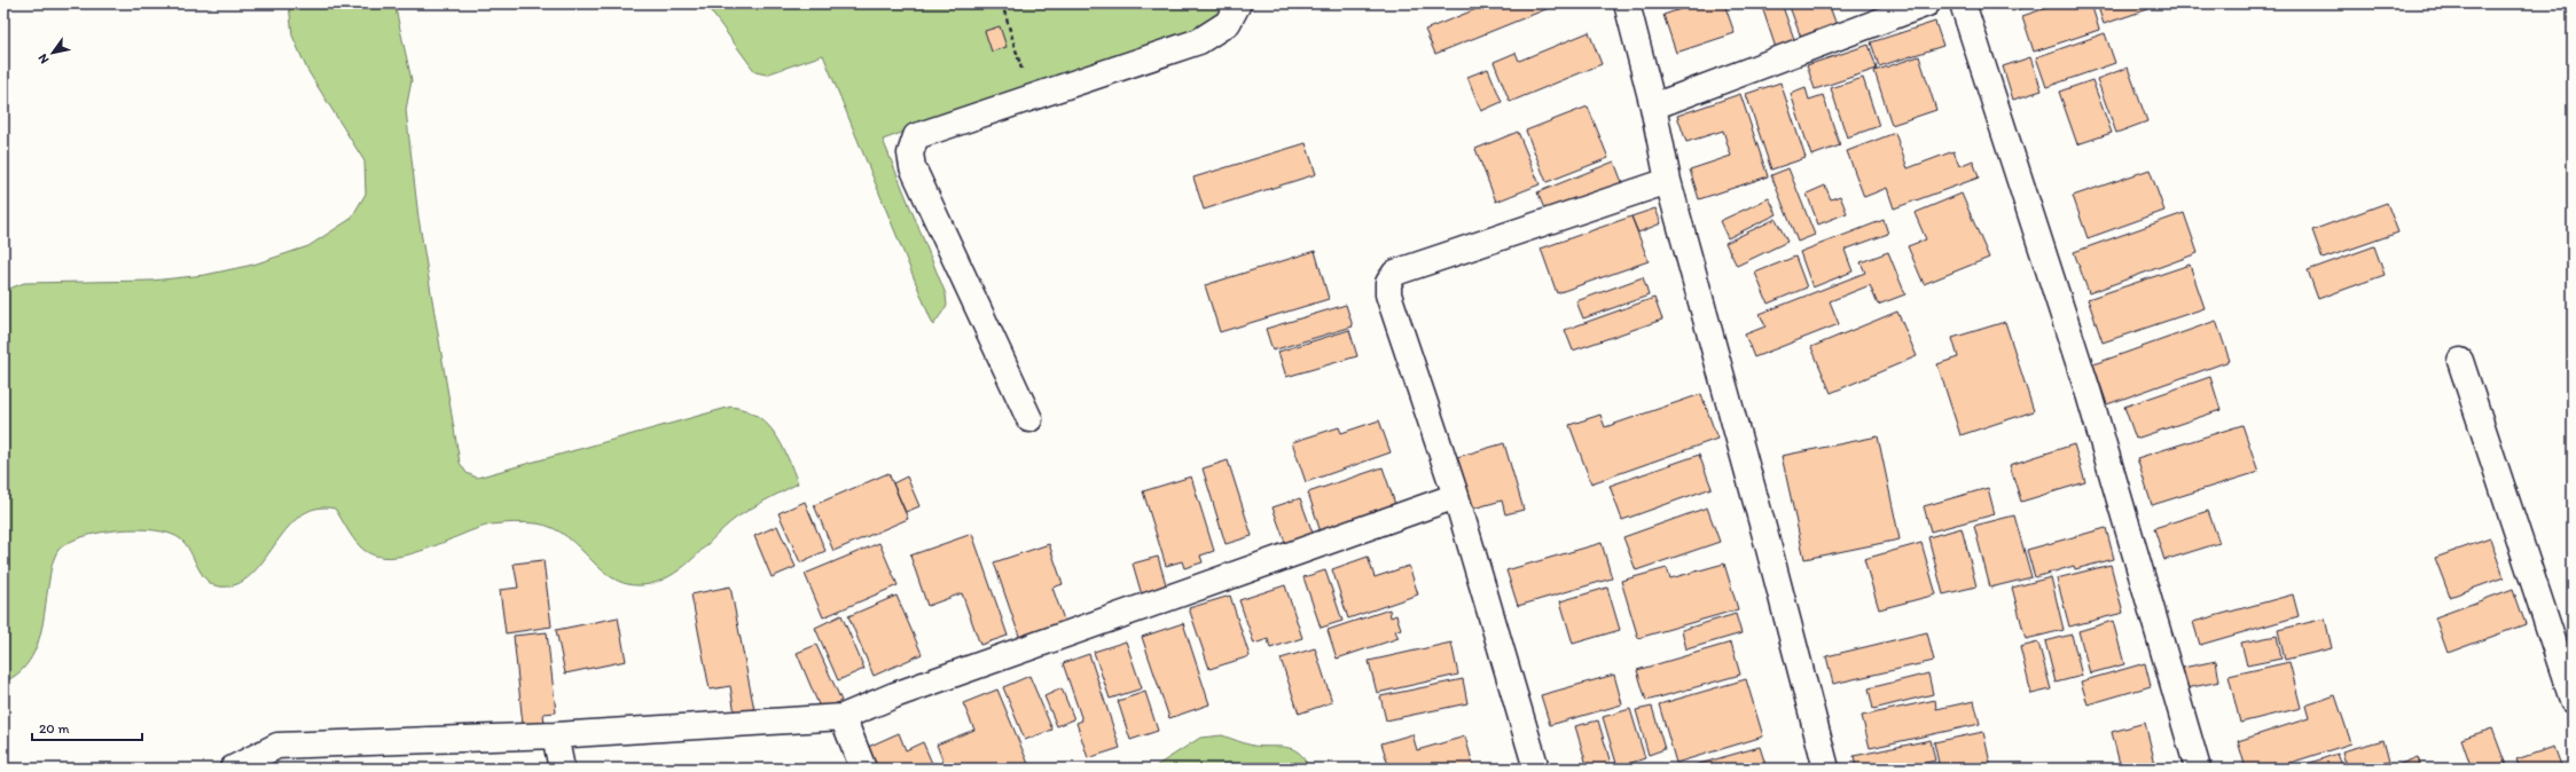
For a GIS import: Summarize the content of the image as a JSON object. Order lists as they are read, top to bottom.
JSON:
{
  "scale_bar": "20 m",
  "north": "bottom left"
}
